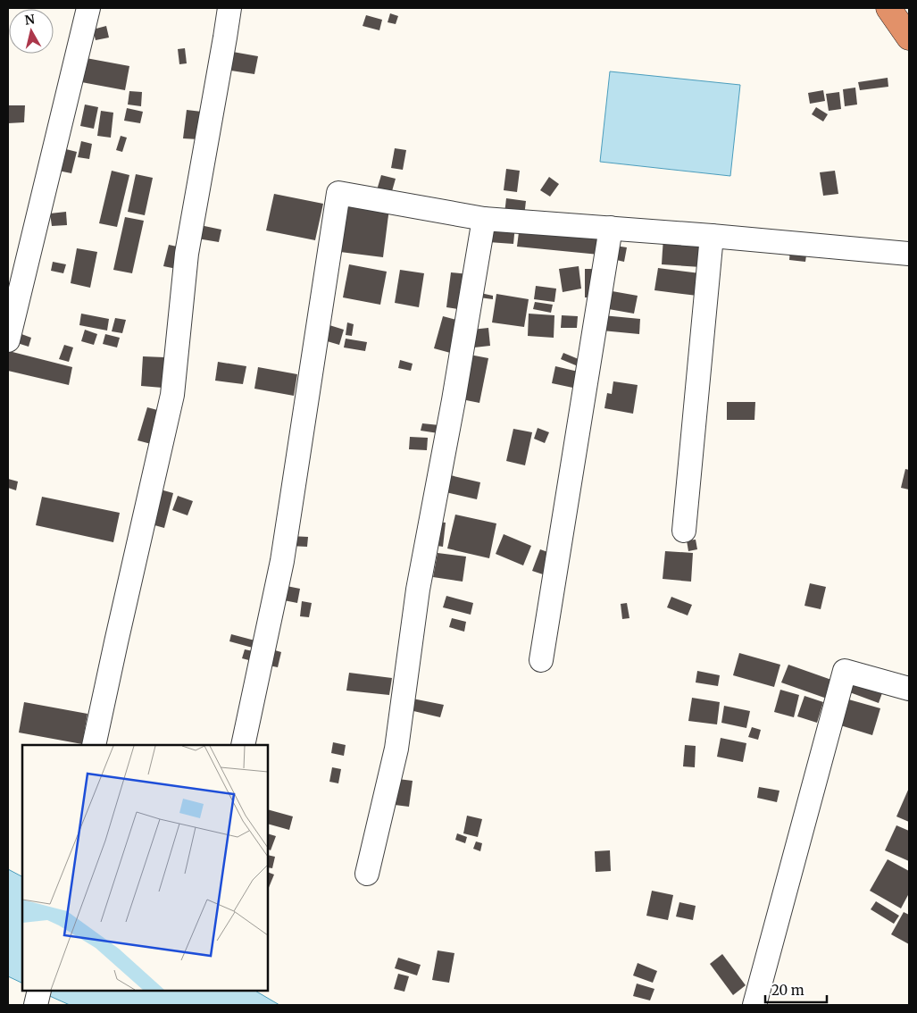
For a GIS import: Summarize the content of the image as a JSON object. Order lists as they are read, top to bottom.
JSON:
{
  "scale_bar": "20 m",
  "north": "top"
}
